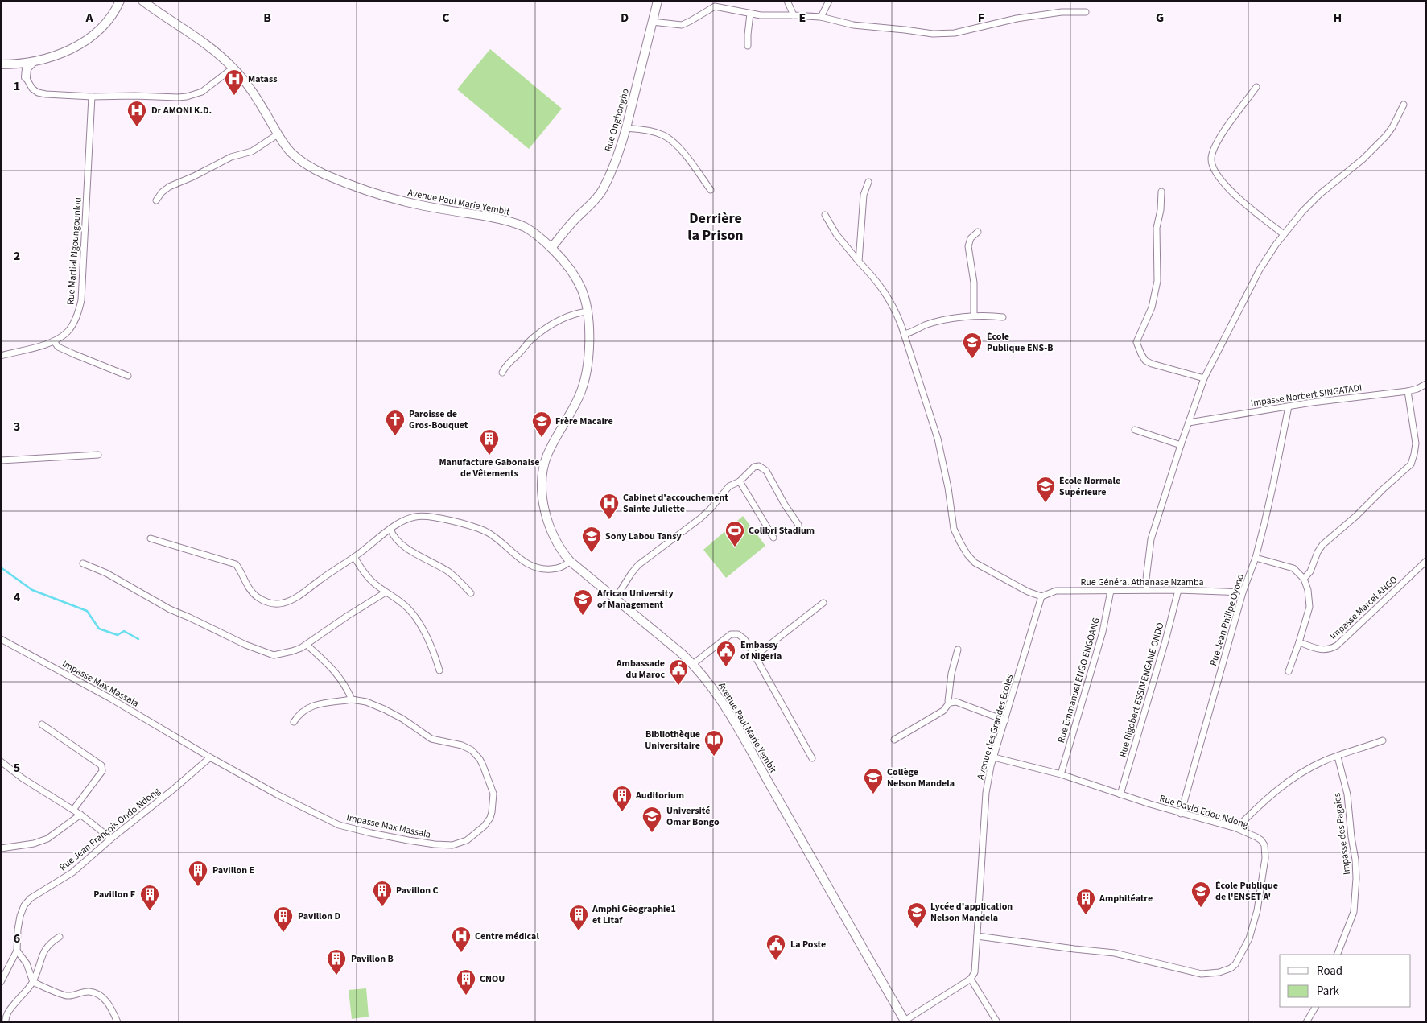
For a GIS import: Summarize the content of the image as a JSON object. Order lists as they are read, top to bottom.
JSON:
{
  "streets": {
    "main road": ["Rue Onghongho", "Avenue Paul Marie Yembit"],
    "street": [
      "Rue Martial Ngoungounlou",
      "Impasse Norbert SINGATADI",
      "Rue Général Athanase Nzamba",
      "Impasse Marcel ANGO",
      "Rue Jean Philipe Oyono",
      "Rue Emmanuel ENGO ENGOANG",
      "Impasse Max Massala",
      "Rue Rigobert ESSIMENGANE ONDO",
      "Avenue des Grandes Ecoles",
      "Rue David Edou Ndong",
      "Rue Jean François Ondo Ndong",
      "Impasse des Pagaies"
    ]
  },
  "crossings": [
    ["Rue Onghongho", "Avenue Paul Marie Yembit"],
    ["Impasse Norbert SINGATADI", "Rue Jean Philipe Oyono"],
    ["Rue Général Athanase Nzamba", "Rue Jean Philipe Oyono"],
    ["Rue Général Athanase Nzamba", "Rue Emmanuel ENGO ENGOANG"],
    ["Rue Général Athanase Nzamba", "Rue Rigobert ESSIMENGANE ONDO"],
    ["Rue Général Athanase Nzamba", "Avenue des Grandes Ecoles"],
    ["Rue Jean Philipe Oyono", "Rue David Edou Ndong"],
    ["Rue Emmanuel ENGO ENGOANG", "Rue David Edou Ndong"],
    ["Impasse Max Massala", "Rue Jean François Ondo Ndong"],
    ["Rue Rigobert ESSIMENGANE ONDO", "Rue David Edou Ndong"],
    ["Avenue des Grandes Ecoles", "Rue David Edou Ndong"]
  ],
  "districts": ["Derrière la Prison"],
  "places": {
    "hospital": [
      "Matass",
      "Dr AMONI K.D.",
      "Cabinet d'accouchement Sainte Juliette",
      "Centre médical"
    ],
    "school or university": [
      "École Publique ENS-B",
      "Frère Macaire",
      "École Normale Supérieure",
      "Sony Labou Tansy",
      "African University of Management",
      "Collège Nelson Mandela",
      "Université Omar Bongo",
      "École Publique de l'ENSET A'",
      "Lycée d'application Nelson Mandela"
    ],
    "church": ["Paroisse de Gros-Bouquet"],
    "building": [
      "Manufacture Gabonaise de Vêtements",
      "Auditorium",
      "Pavillon E",
      "Pavillon C",
      "Pavillon F",
      "Amphitéatre",
      "Amphi Géographie1 et Litaf",
      "Pavillon D",
      "Pavillon B",
      "CNOU"
    ],
    "sports": ["Colibri Stadium"],
    "public building": ["Embassy of Nigeria", "Ambassade du Maroc", "La Poste"],
    "library": ["Bibliothèque Universitaire"]
  },
  "legend": ["Road", "Park"],
  "grid": {
    "columns": [
      "A",
      "B",
      "C",
      "D",
      "E",
      "F",
      "G",
      "H"
    ],
    "rows": [
      "1",
      "2",
      "3",
      "4",
      "5",
      "6"
    ]
  }
}
